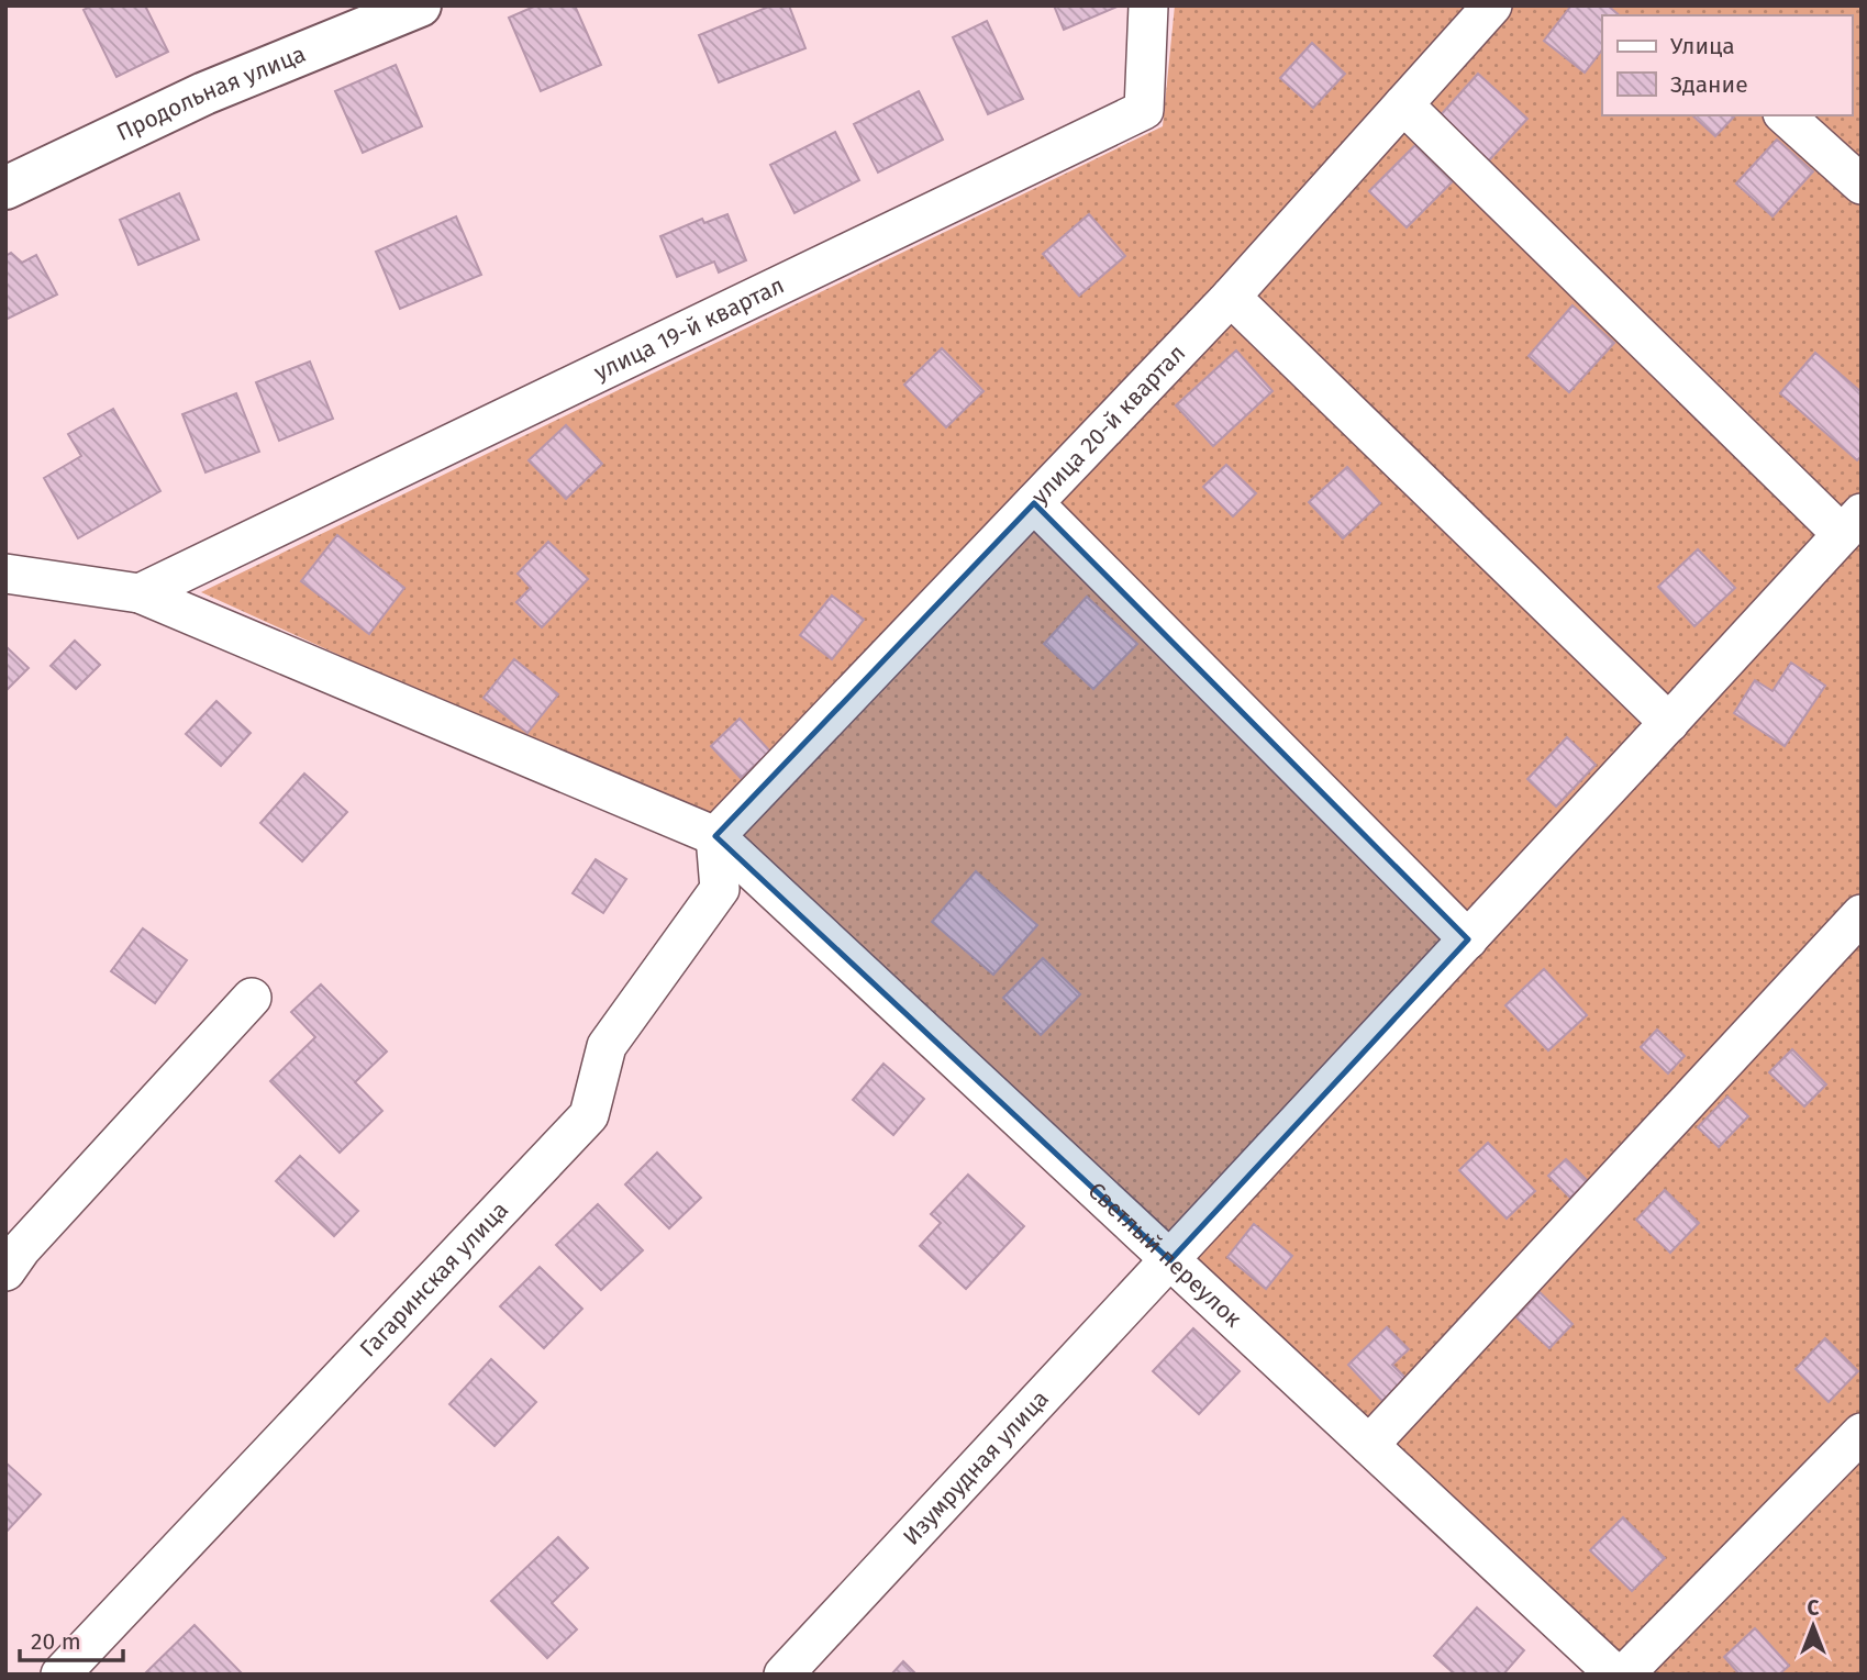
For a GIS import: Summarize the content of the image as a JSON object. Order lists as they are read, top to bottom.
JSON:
{
  "streets": {
    "street": [
      "Продольная улица",
      "улица 19-й квартал",
      "улица 20-й квартал",
      "Светлый переулок",
      "Гагаринская улица",
      "Изумрудная улица"
    ]
  },
  "crossings": [
    ["улица 20-й квартал", "Светлый переулок"],
    ["улица 20-й квартал", "Гагаринская улица"],
    ["Светлый переулок", "Гагаринская улица"],
    ["Светлый переулок", "Изумрудная улица"]
  ],
  "legend": ["Улица", "Здание"],
  "scale_bar": "20 m",
  "north": "top"
}
